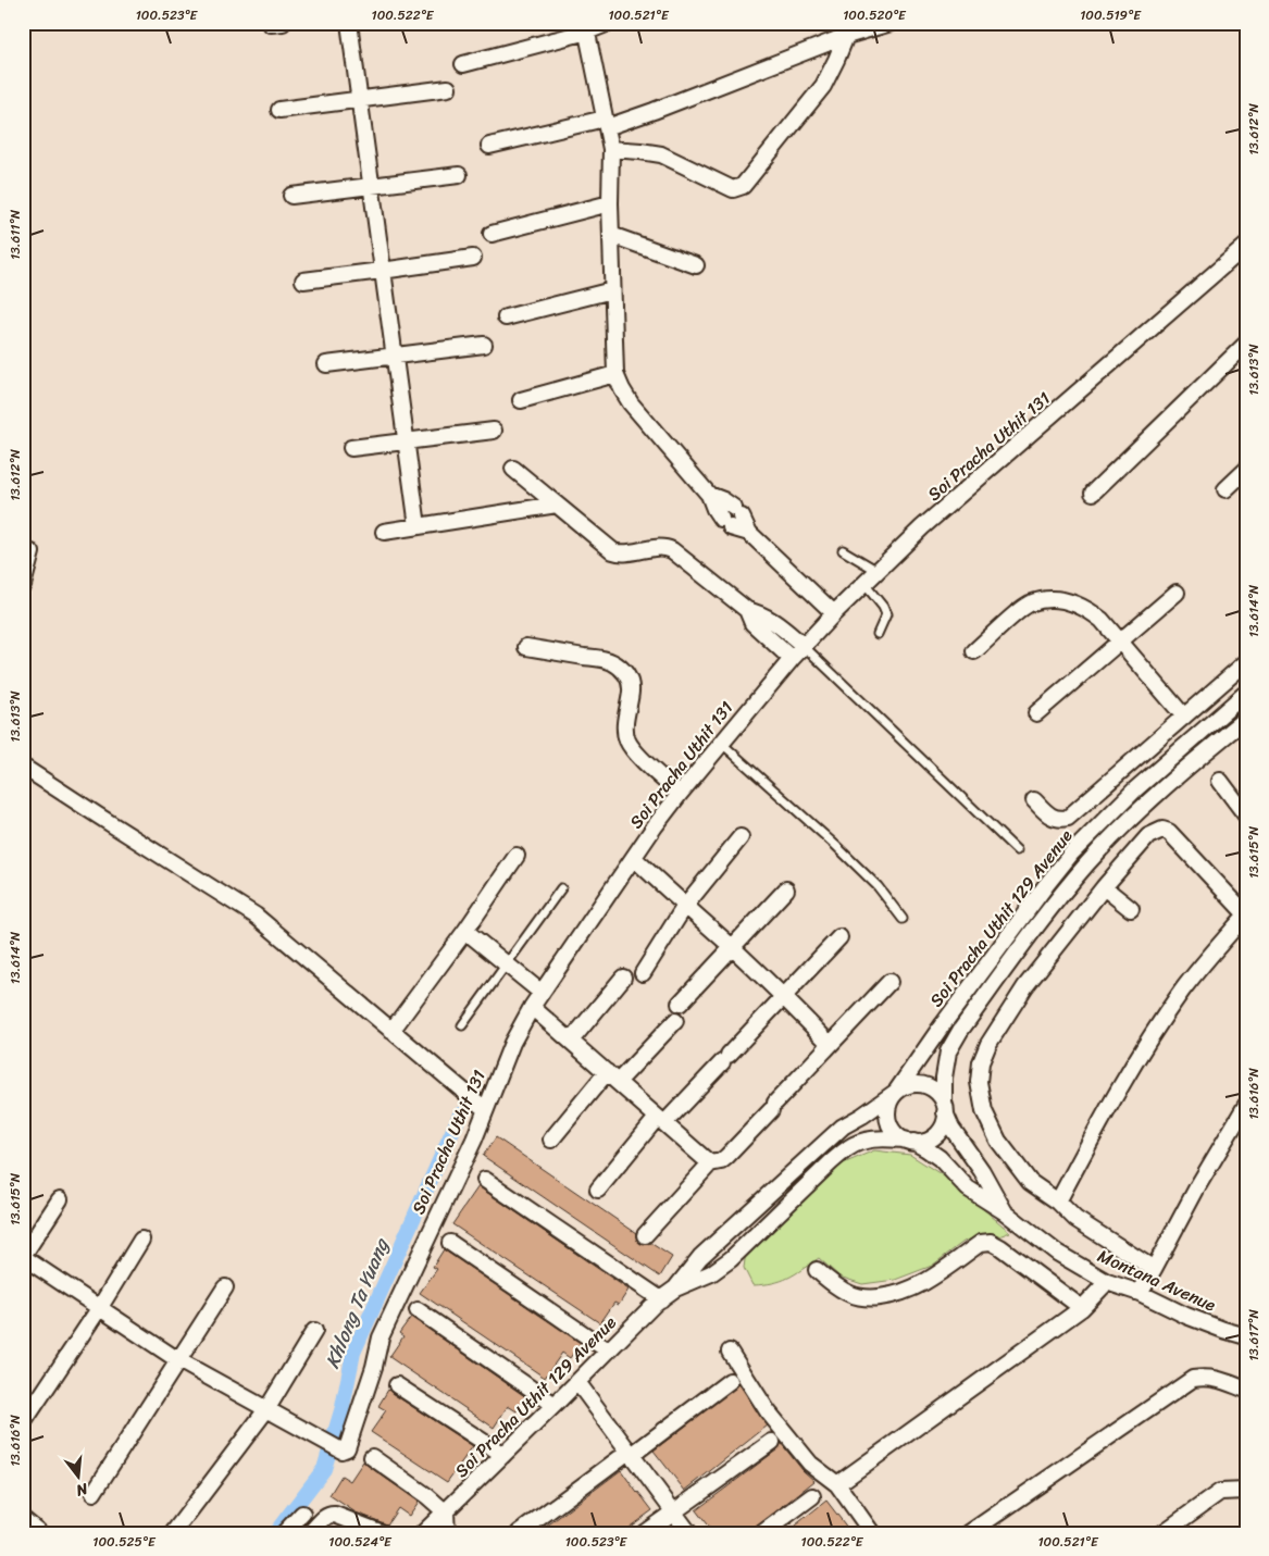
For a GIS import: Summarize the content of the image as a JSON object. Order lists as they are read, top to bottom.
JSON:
{
  "streets": {
    "street": ["Soi Pracha Uthit 131", "Soi Pracha Uthit 129 Avenue", "Montana Avenue"]
  },
  "crossings": [
    ["Soi Pracha Uthit 129 Avenue", "Montana Avenue"]
  ],
  "water": ["Khlong Ta Yuang"],
  "north": "bottom",
  "coordinates": [
    "100.523°E",
    "100.522°E",
    "100.521°E",
    "100.520°E",
    "100.519°E",
    "13.612°N",
    "13.611°N",
    "13.613°N",
    "13.614°N",
    "13.615°N",
    "13.616°N",
    "13.617°N",
    "100.525°E",
    "100.524°E"
  ]
}
